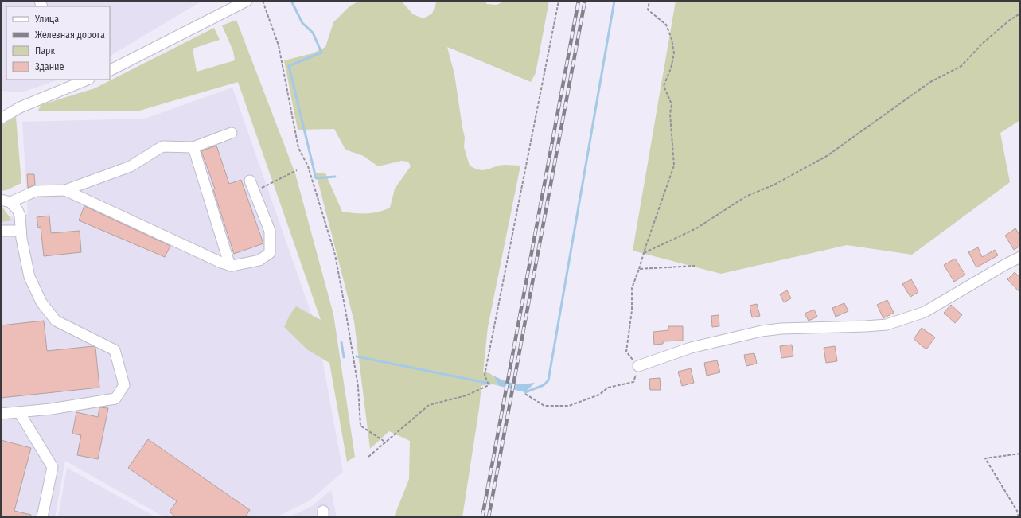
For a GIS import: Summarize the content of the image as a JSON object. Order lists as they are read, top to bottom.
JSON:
{
  "legend": [
    "Улица",
    "Железная дорога",
    "Парк",
    "Здание"
  ]
}
